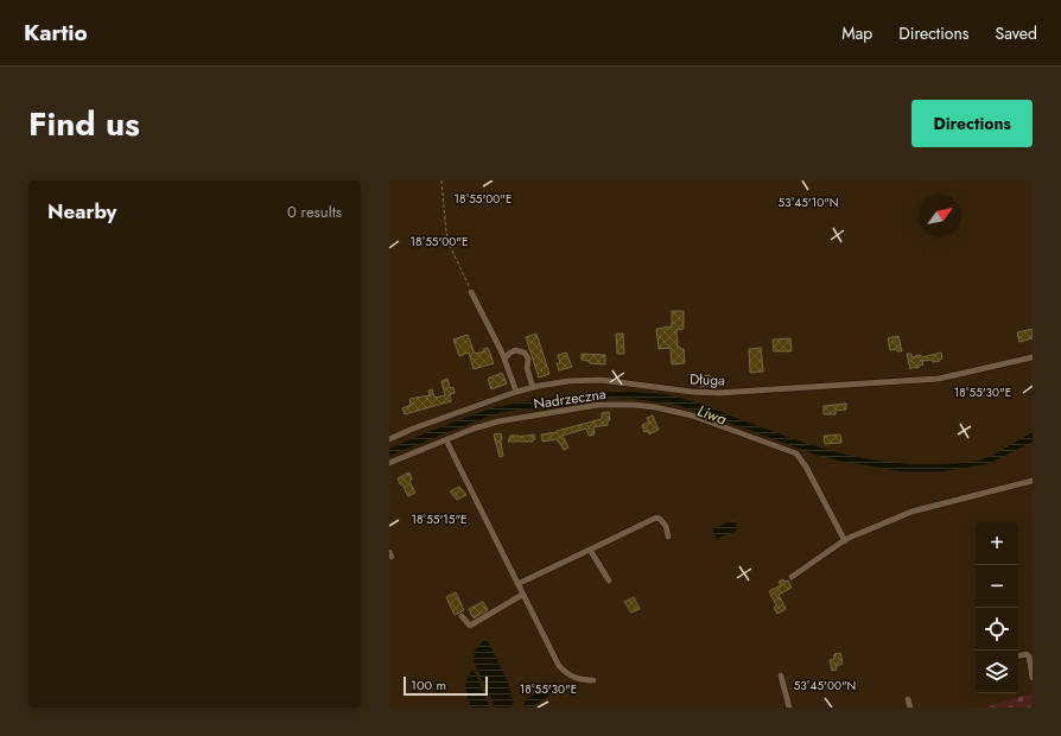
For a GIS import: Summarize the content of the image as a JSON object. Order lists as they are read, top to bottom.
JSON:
{
  "streets": {
    "street": ["Długa", "Nadrzeczna"]
  },
  "water": ["Liwa"],
  "scale_bar": "100 m",
  "north": "top right",
  "page": {
    "header": "Kartio",
    "nav": ["Map", "Directions", "Saved"],
    "title": "Find us",
    "buttons": "Directions",
    "heading": ["Nearby", "0 results"],
    "map_buttons": ["+", "−"],
    "scale": "100 m"
  },
  "coordinates": [
    "18°55'00\"E",
    "53°45'10\"N",
    "18°55'30\"E",
    "18°55'15\"E",
    "53°45'00\"N"
  ]
}
